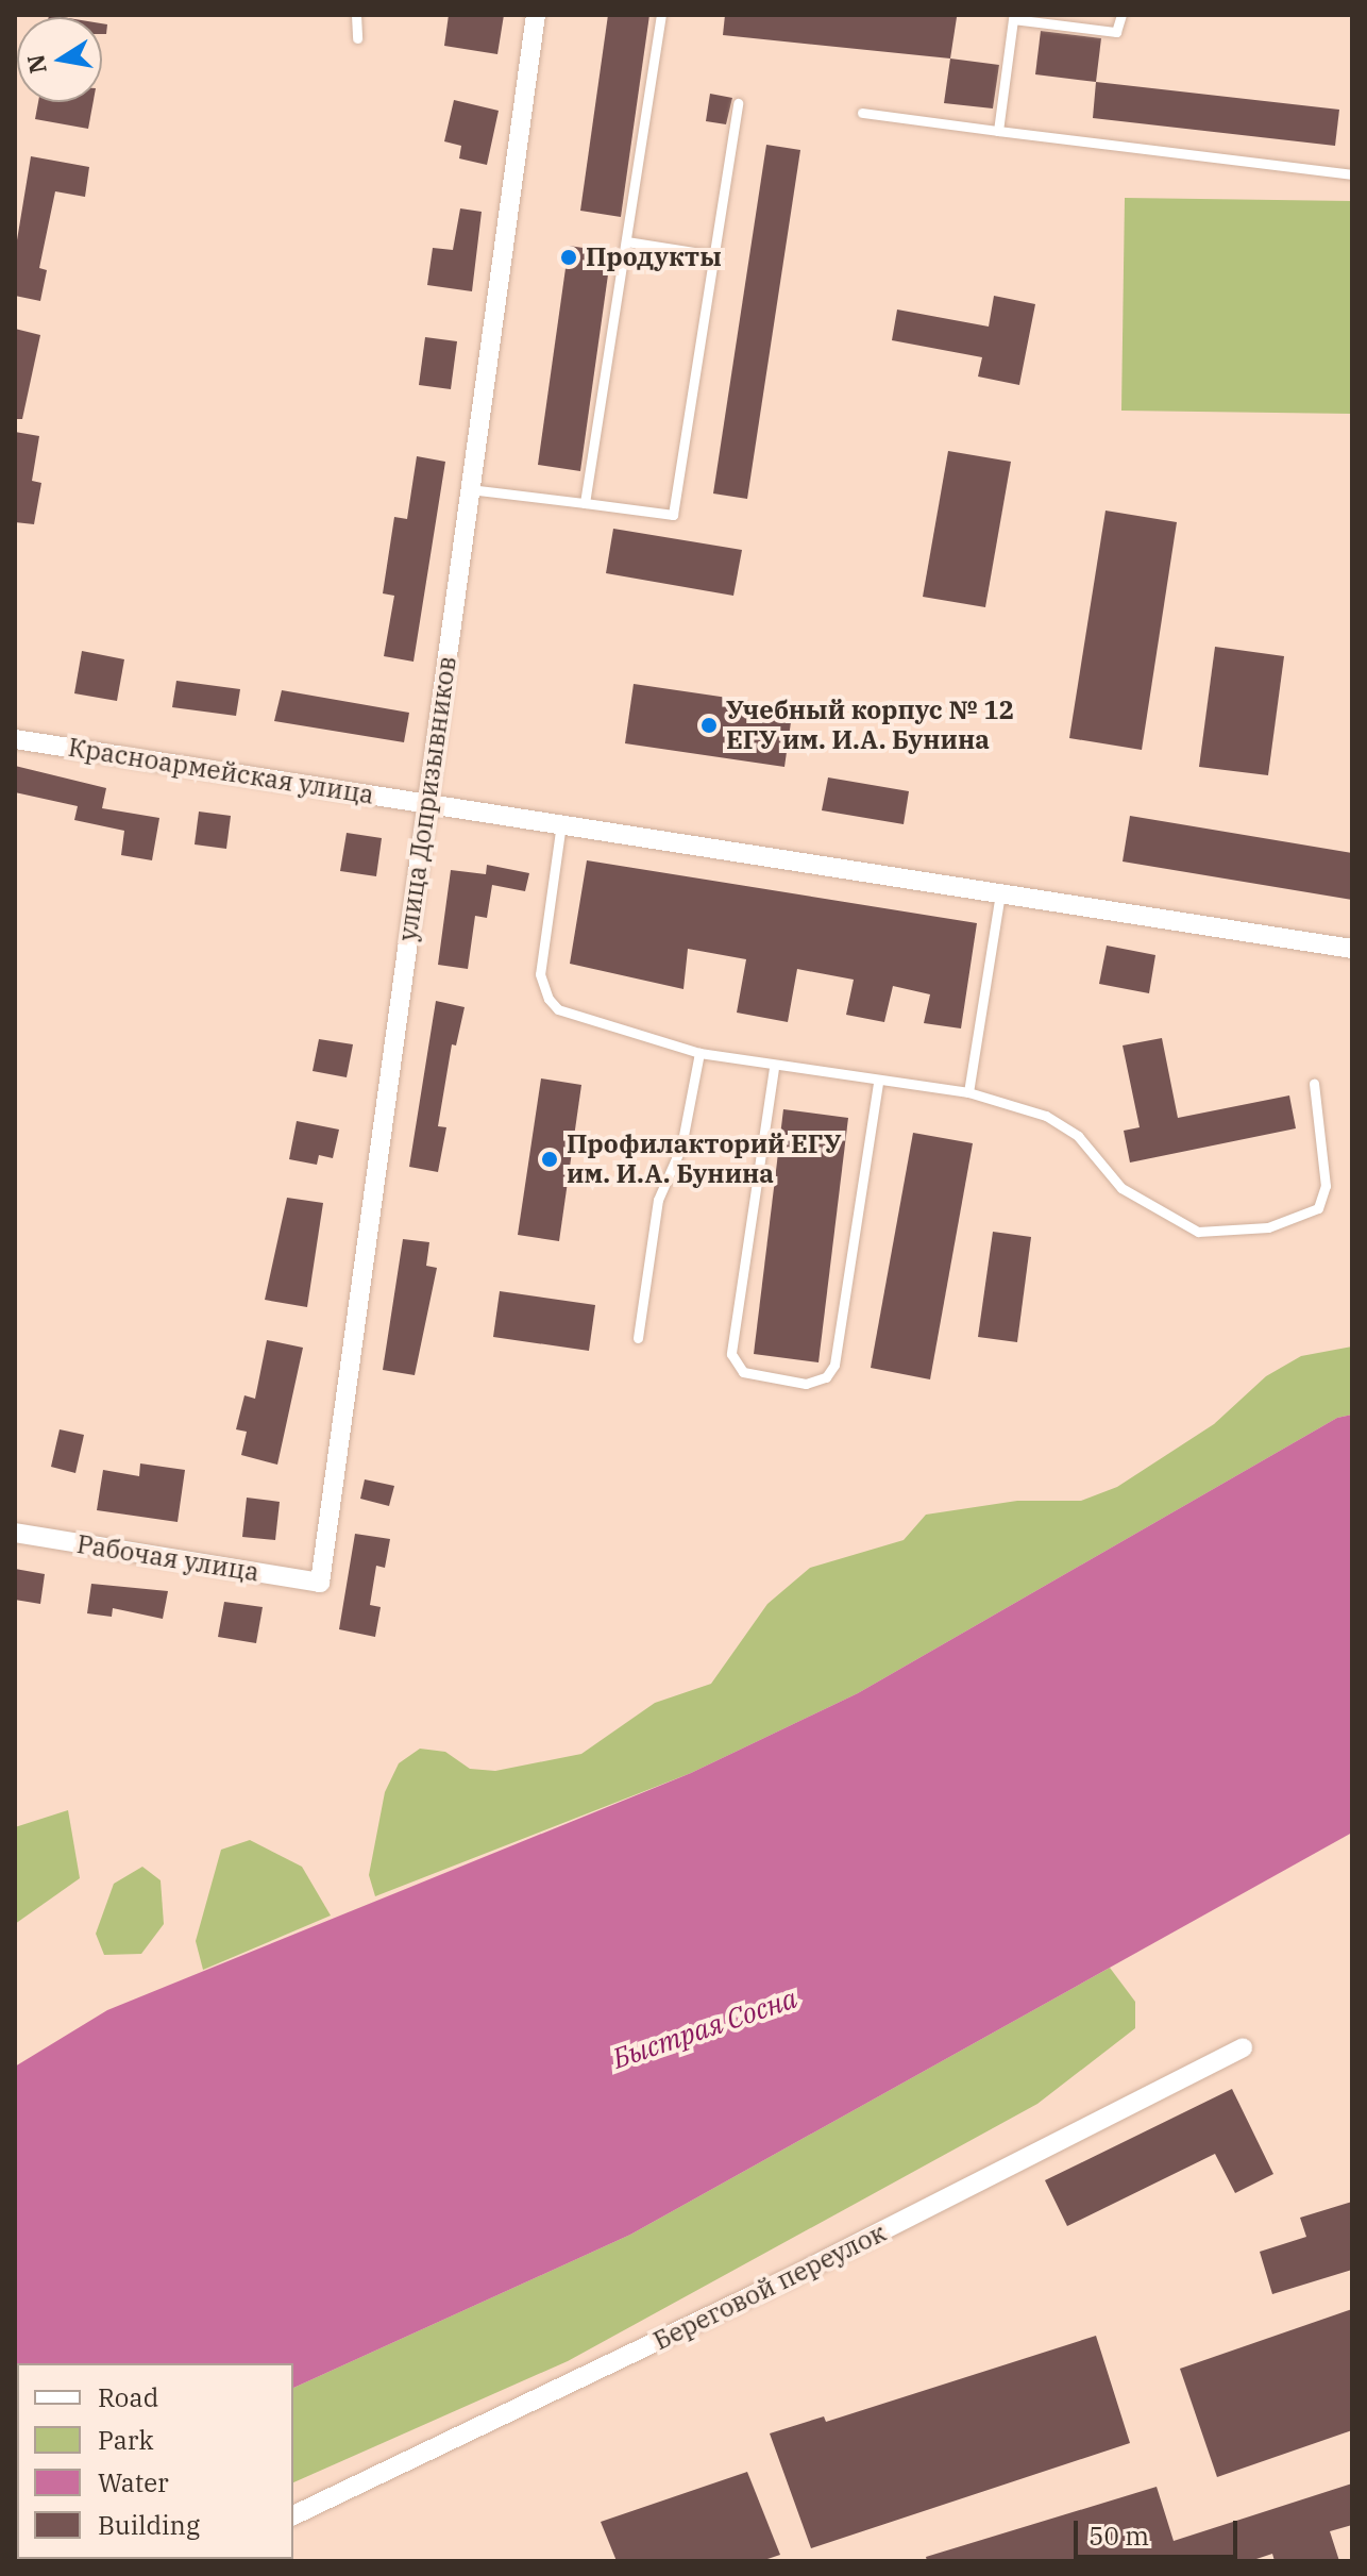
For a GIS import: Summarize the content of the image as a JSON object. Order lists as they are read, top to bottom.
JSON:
{
  "streets": {
    "street": [
      "Красноармейская улица",
      "улица Допризывников",
      "Рабочая улица",
      "Береговой переулок"
    ]
  },
  "crossings": [
    ["Красноармейская улица", "улица Допризывников"],
    ["улица Допризывников", "Рабочая улица"]
  ],
  "water": ["Быстрая Сосна"],
  "places": ["Продукты", "Учебный корпус № 12 ЕГУ им. И.А. Бунина", "Профилакторий ЕГУ им. И.А. Бунина"],
  "legend": [
    "Road",
    "Park",
    "Water",
    "Building"
  ],
  "scale_bar": "50 m",
  "north": "left"
}
